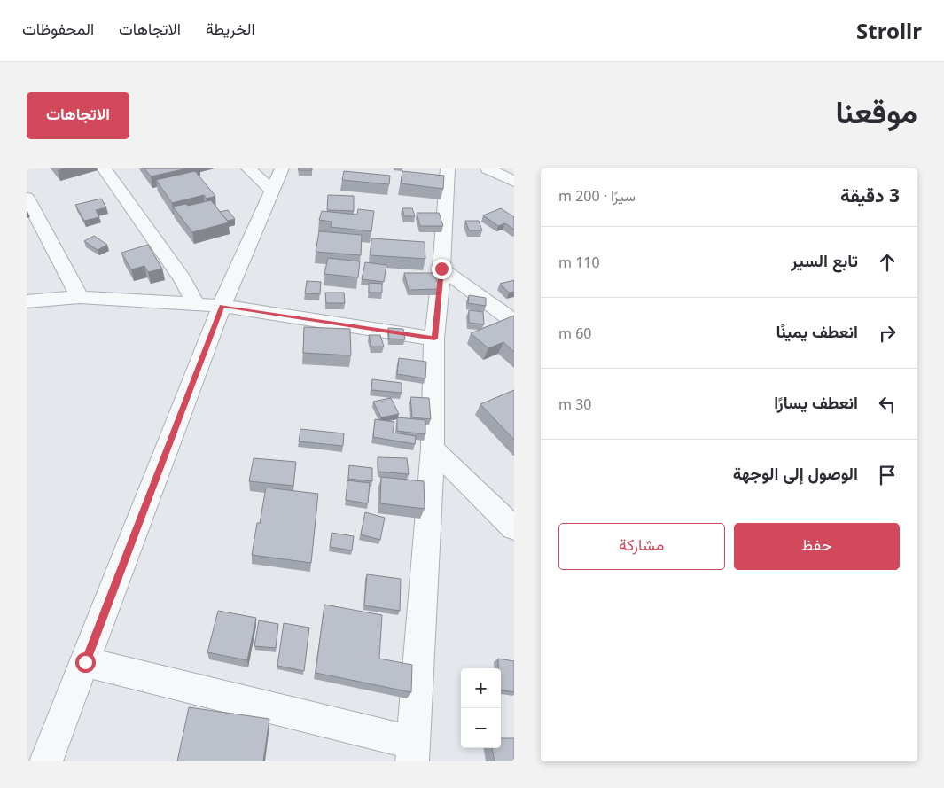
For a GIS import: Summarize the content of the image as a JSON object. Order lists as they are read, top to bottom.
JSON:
{
  "page": {
    "header": "Strollr",
    "nav": ["الخريطة", "الاتجاهات", "المحفوظات"],
    "title": "موقعنا",
    "buttons": [
      "الاتجاهات",
      ["حفظ", "مشاركة"]
    ],
    "heading": ["3 دقيقة", "سيرًا · 200 m"],
    "list": [
      ["تابع السير", "110 m"],
      ["انعطف يمينًا", "60 m"],
      ["انعطف يسارًا", "30 m"],
      "الوصول إلى الوجهة"
    ],
    "map_buttons": ["+", "−"]
  }
}
